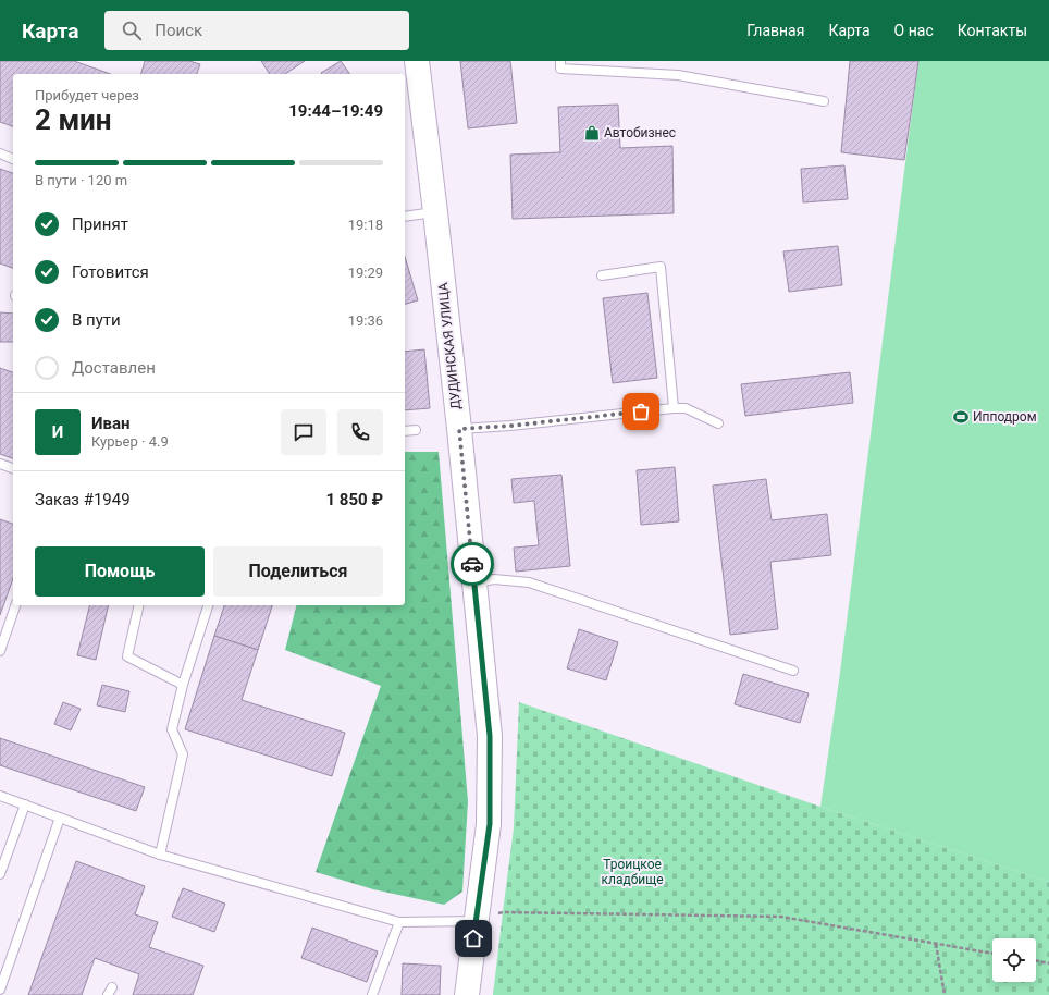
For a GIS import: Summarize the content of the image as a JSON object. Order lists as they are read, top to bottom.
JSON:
{
  "streets": {
    "street": ["ДУДИНСКАЯ УЛИЦА"]
  },
  "parks": ["Троицкое кладбище"],
  "places": {
    "shop": ["Автобизнес"],
    "sports": ["Ипподром"]
  },
  "page": {
    "header": "Карта",
    "search": "Поиск",
    "nav": [
      "Главная",
      "Карта",
      "О нас",
      "Контакты"
    ],
    "heading": ["2 мин", "Прибудет через", "19:44–19:49"],
    "panel": [
      "Иван",
      "Курьер · 4.9",
      "Заказ #1949",
      "1 850 ₽"
    ],
    "bar": "В пути · 120 m",
    "list": [
      ["Принят", "19:18"],
      ["Готовится", "19:29"],
      ["В пути", "19:36"],
      "Доставлен"
    ],
    "round": "И",
    "buttons": ["Помощь", "Поделиться"]
  }
}
